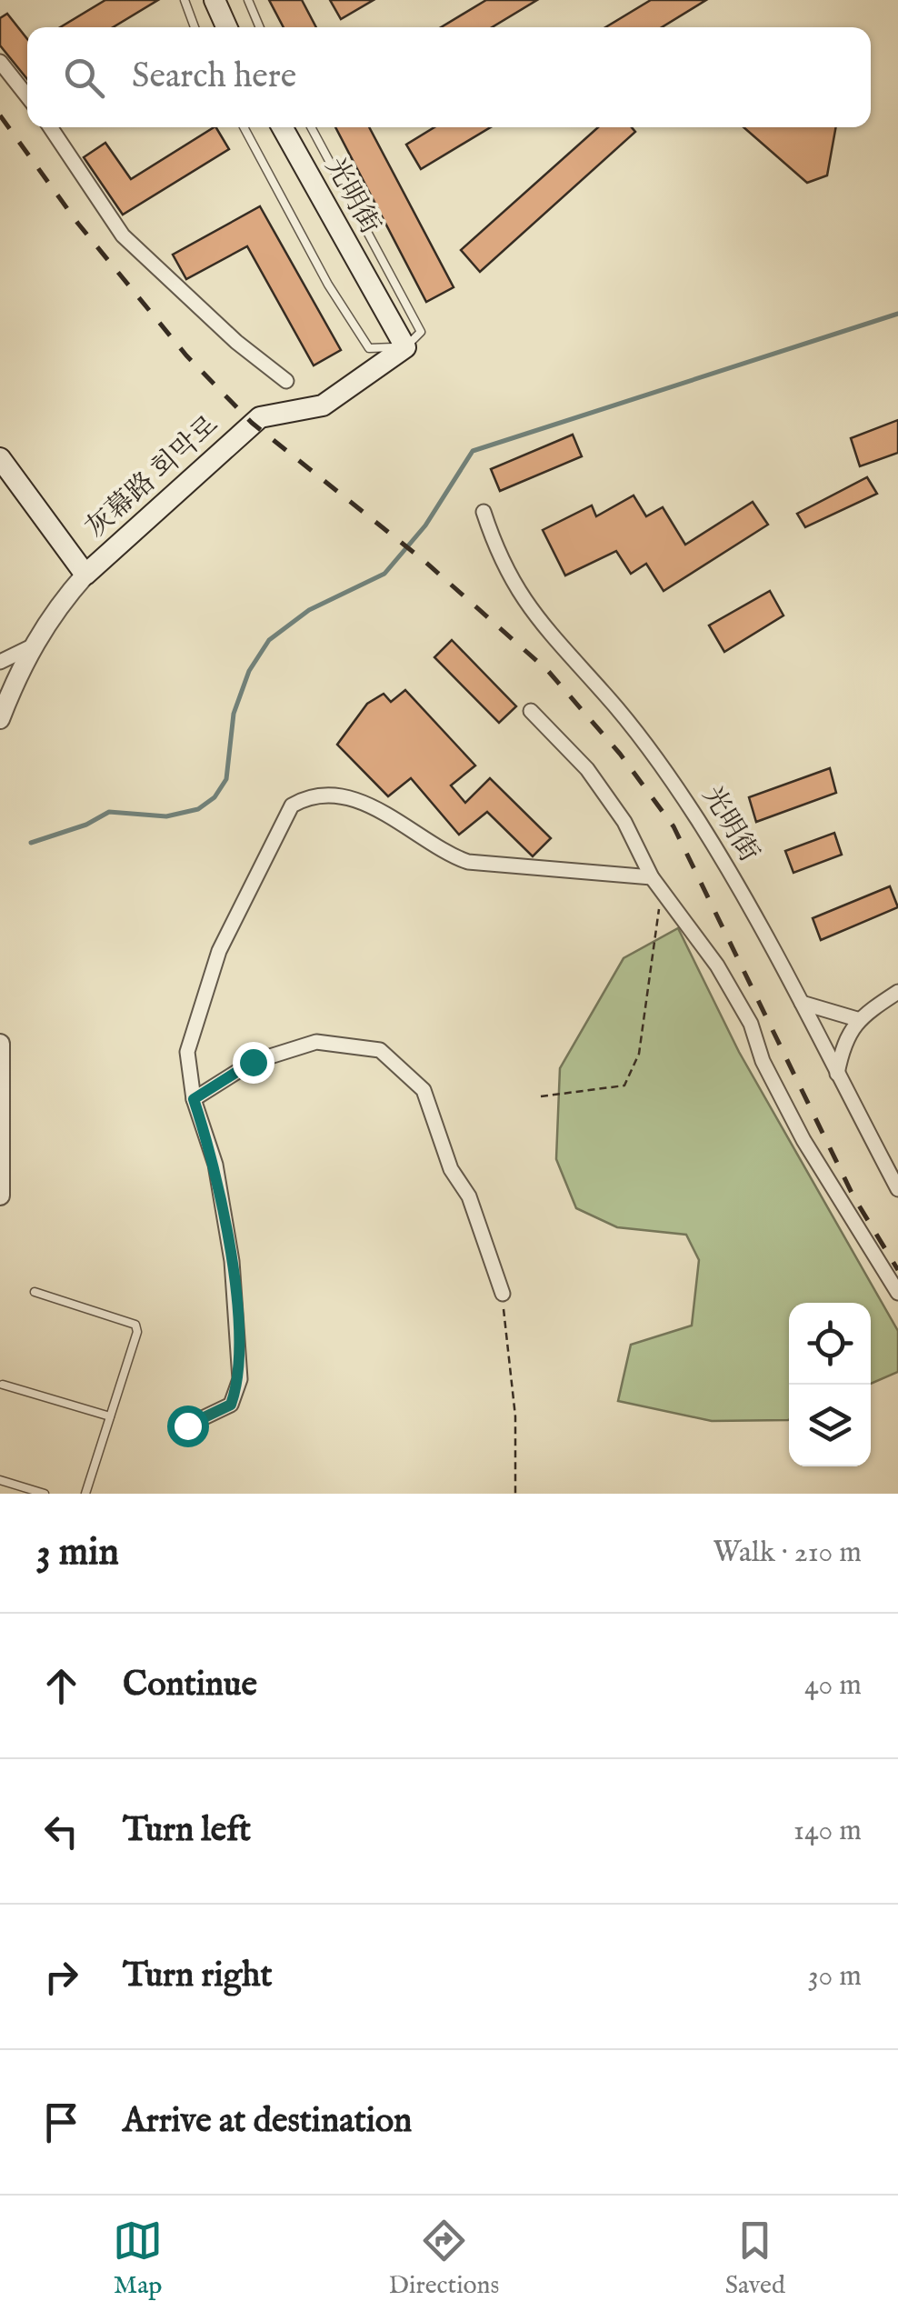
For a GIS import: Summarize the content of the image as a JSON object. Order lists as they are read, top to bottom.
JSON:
{
  "streets": {
    "main road": ["光明街", "灰幕路 회막로"]
  },
  "crossings": [
    ["光明街", "灰幕路 회막로"]
  ],
  "page": {
    "search": "Search here",
    "heading": ["3 min", "Walk · 210 m"],
    "list": [
      ["Continue", "40 m"],
      ["Turn left", "140 m"],
      ["Turn right", "30 m"],
      "Arrive at destination"
    ],
    "nav": ["Map", "Directions", "Saved"]
  }
}
